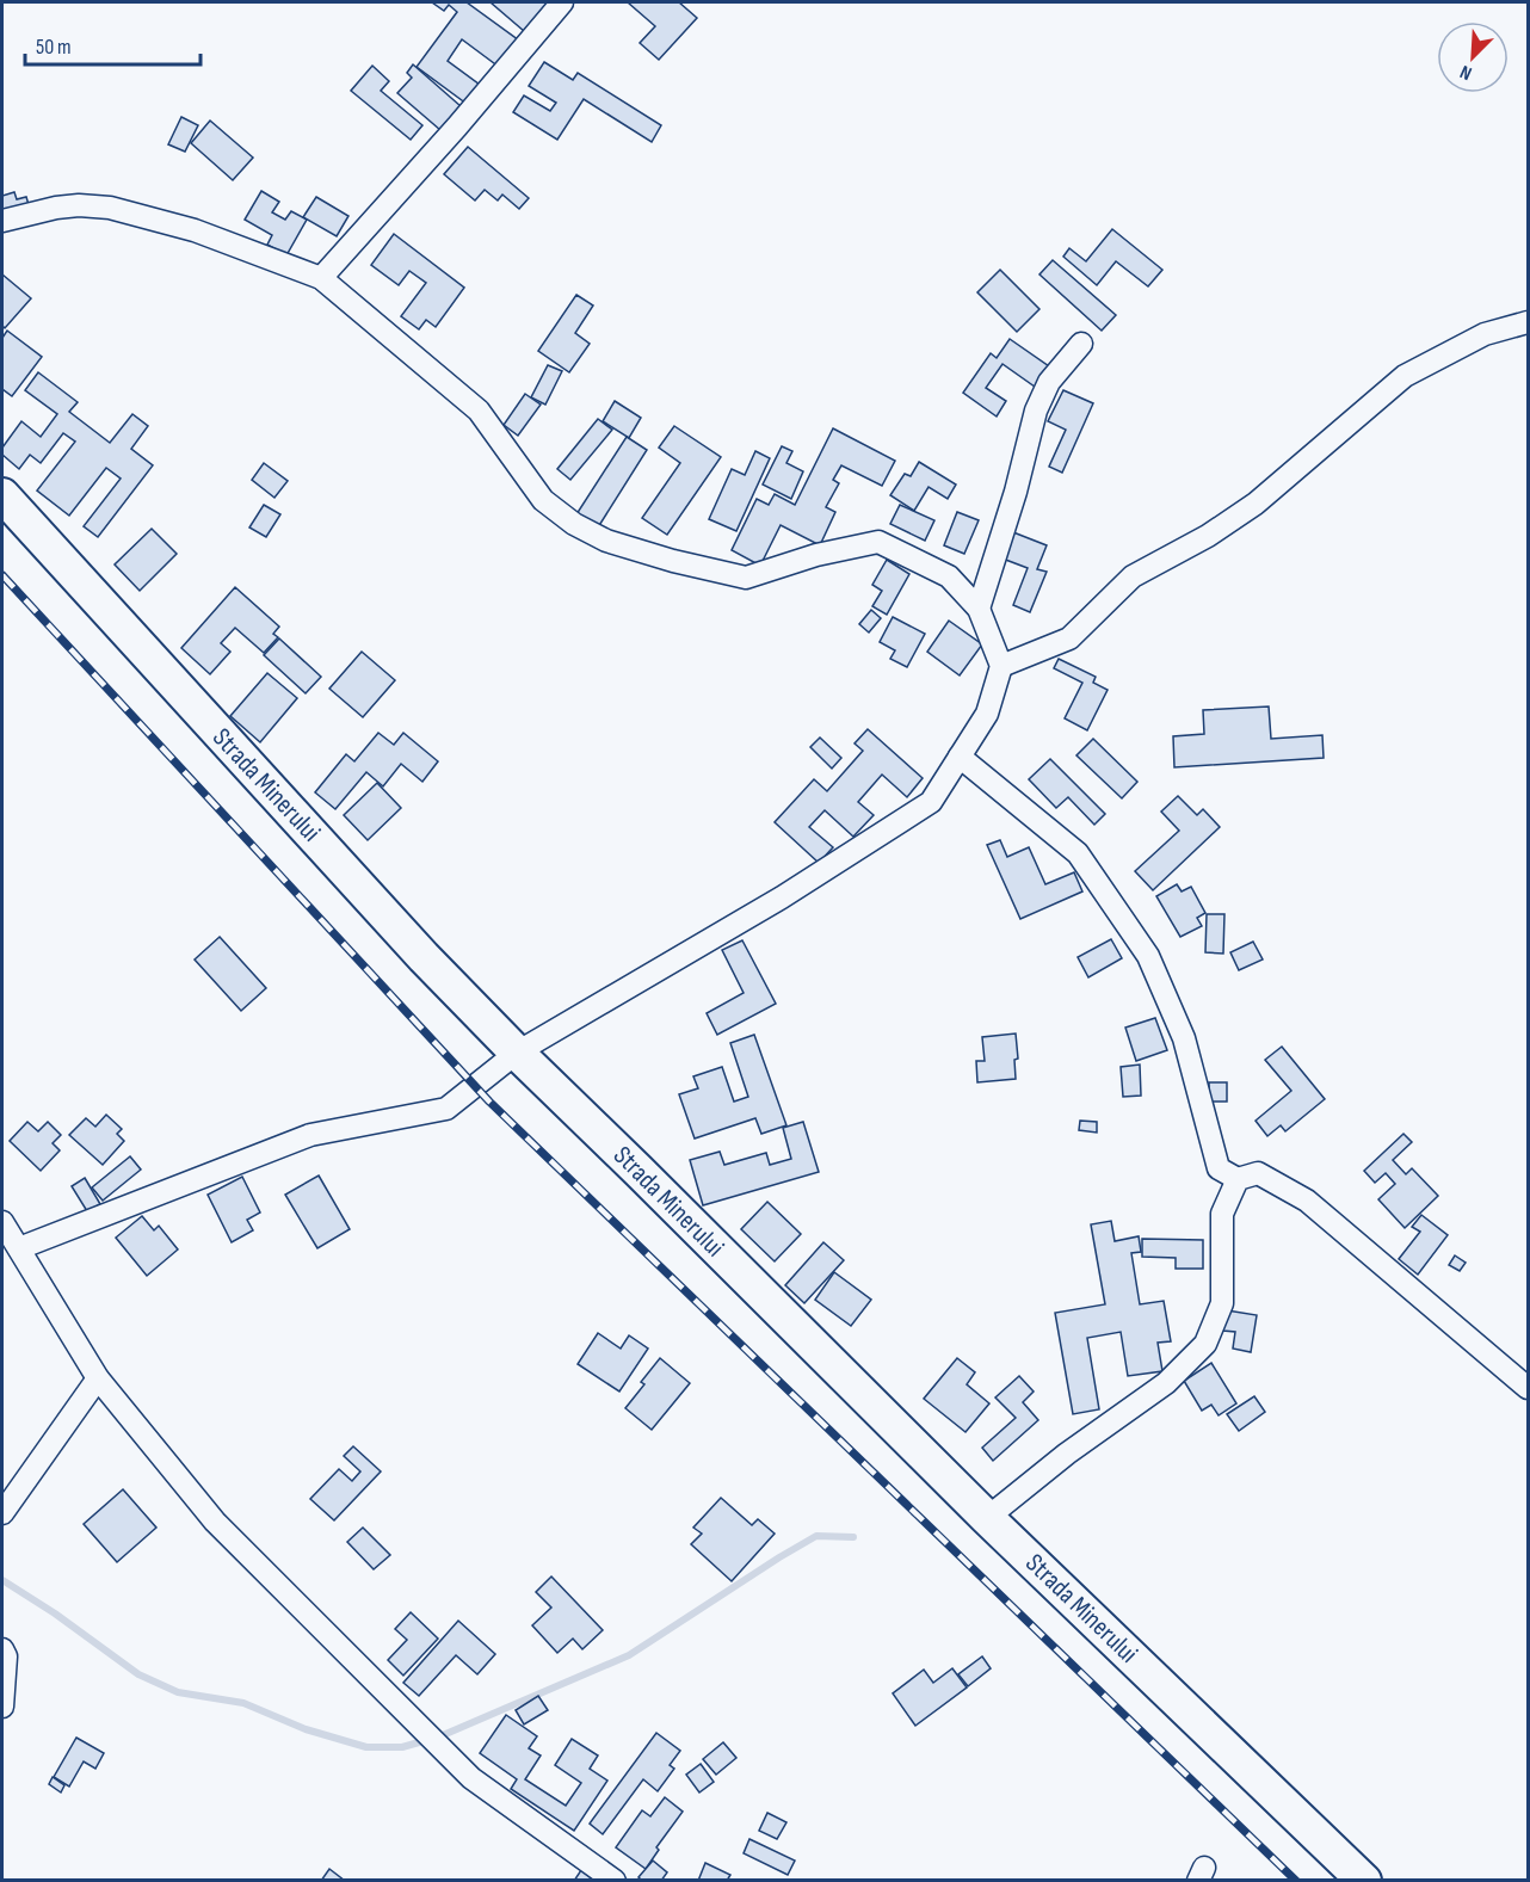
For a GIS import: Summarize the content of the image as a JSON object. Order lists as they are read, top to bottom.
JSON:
{
  "streets": {
    "main road": ["Strada Minerului"]
  },
  "scale_bar": "50 m",
  "north": "bottom left"
}
